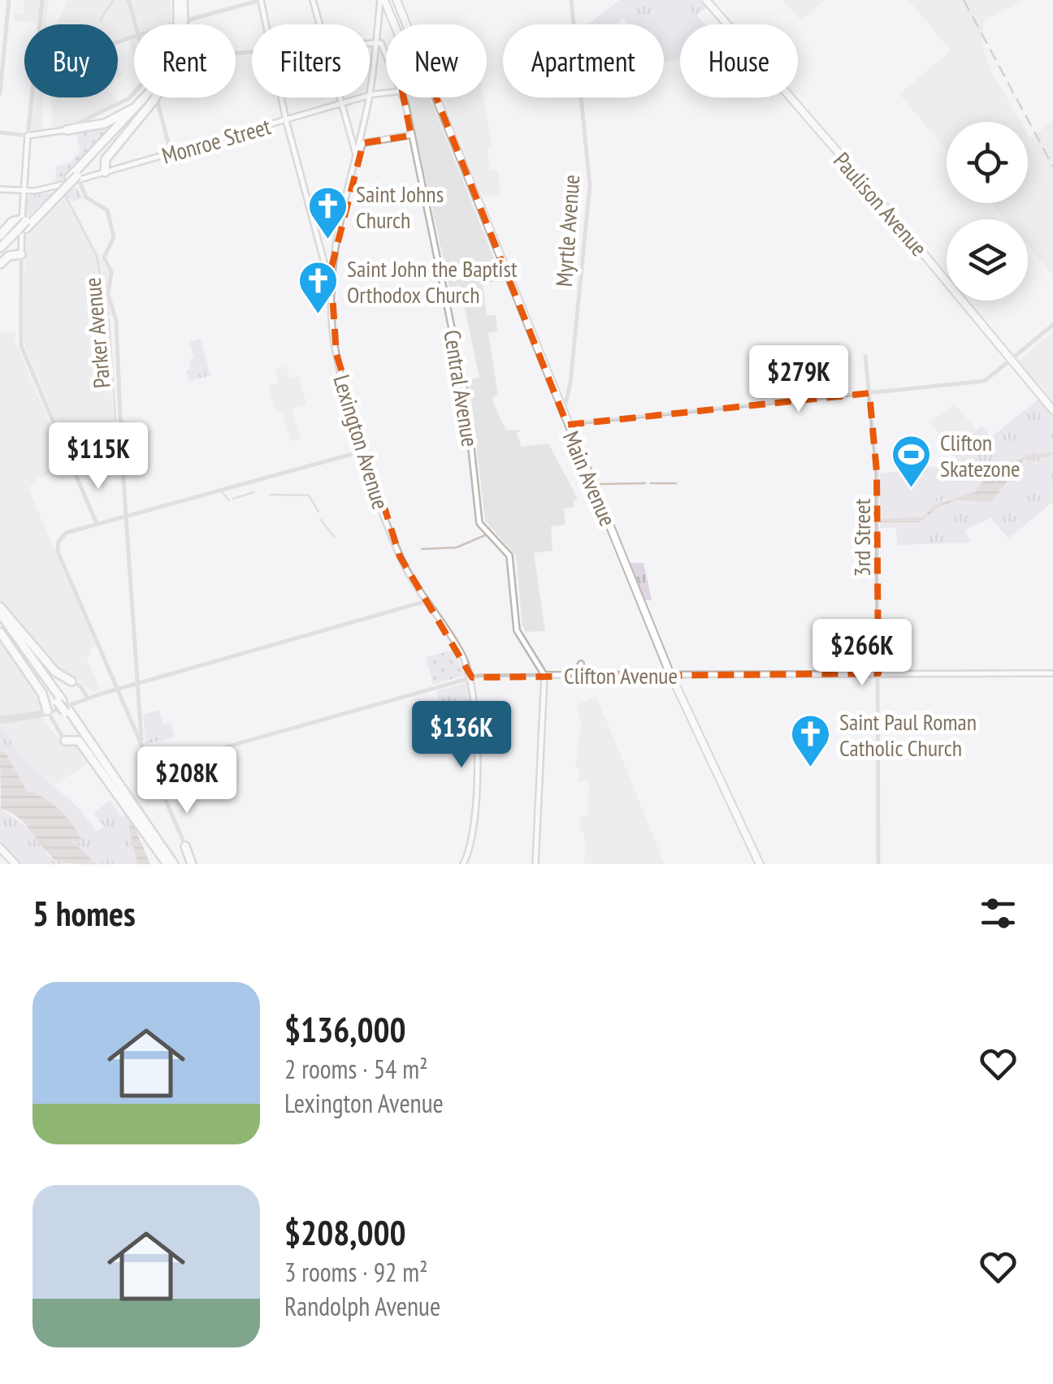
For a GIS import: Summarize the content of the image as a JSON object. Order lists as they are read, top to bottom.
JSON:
{
  "streets": {
    "main road": [
      "Monroe Street",
      "Paulison Avenue",
      "Central Avenue",
      "Lexington Avenue",
      "Main Avenue",
      "Clifton Avenue"
    ],
    "street": ["Myrtle Avenue", "Parker Avenue", "3rd Street"]
  },
  "crossings": [
    ["Monroe Street", "Parker Avenue"],
    ["Myrtle Avenue", "Main Avenue"],
    ["Central Avenue", "Lexington Avenue"],
    ["Central Avenue", "Clifton Avenue"],
    ["Lexington Avenue", "Main Avenue"],
    ["Lexington Avenue", "Clifton Avenue"],
    ["Main Avenue", "Clifton Avenue"],
    ["3rd Street", "Clifton Avenue"]
  ],
  "places": {
    "church": ["Saint Johns Church", "Saint John the Baptist Orthodox Church", "Saint Paul Roman Catholic Church"],
    "sports": ["Clifton Skatezone"]
  },
  "page": {
    "chip": [
      "Buy",
      "Rent",
      "Filters",
      "New",
      "Apartment",
      "House"
    ],
    "price": [
      "$279K",
      "$115K",
      "$266K",
      "$136K",
      "$208K"
    ],
    "heading": "5 homes",
    "list": [
      {
        "name": "$136,000",
        "note": "2 rooms · 54 m² · Lexington Avenue"
      },
      {
        "name": "$208,000",
        "note": "3 rooms · 92 m² · Randolph Avenue"
      }
    ]
  }
}
